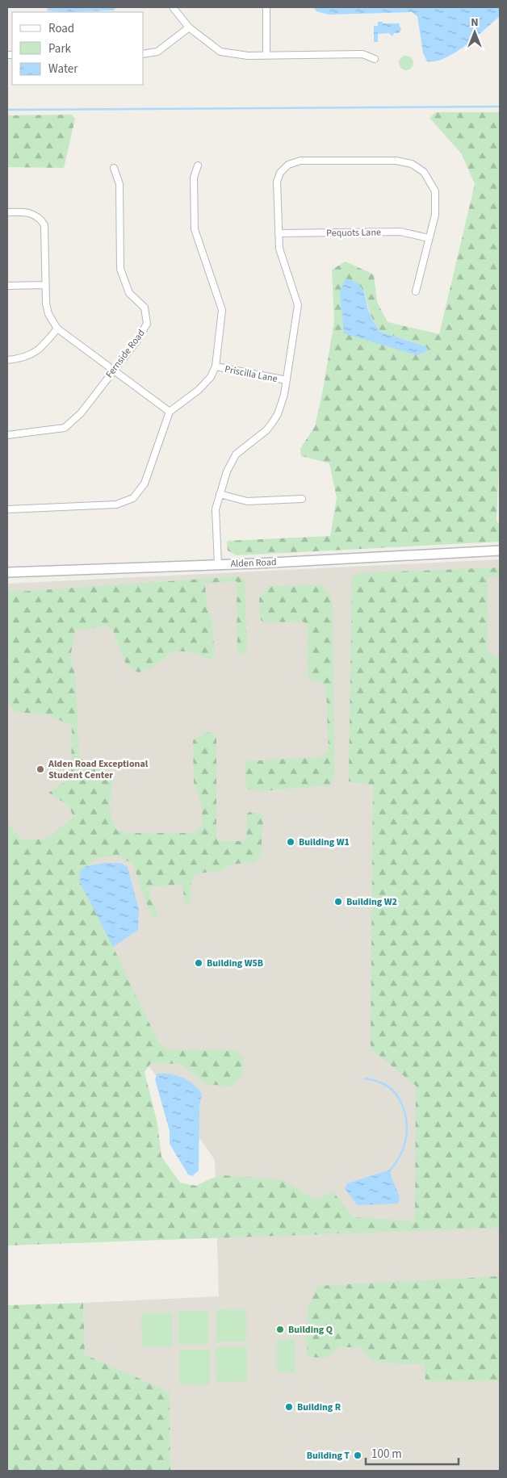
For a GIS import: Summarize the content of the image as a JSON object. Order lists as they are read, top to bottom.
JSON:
{
  "streets": {
    "street": [
      "Pequots Lane",
      "Fernside Road",
      "Priscilla Lane",
      "Alden Road"
    ]
  },
  "places": [
    "Alden Road Exceptional Student Center",
    "Building W1",
    "Building W2",
    "Building W5B",
    "Building Q",
    "Building R",
    "Building T"
  ],
  "legend": ["Road", "Park", "Water"],
  "scale_bar": "100 m",
  "north": "top"
}
